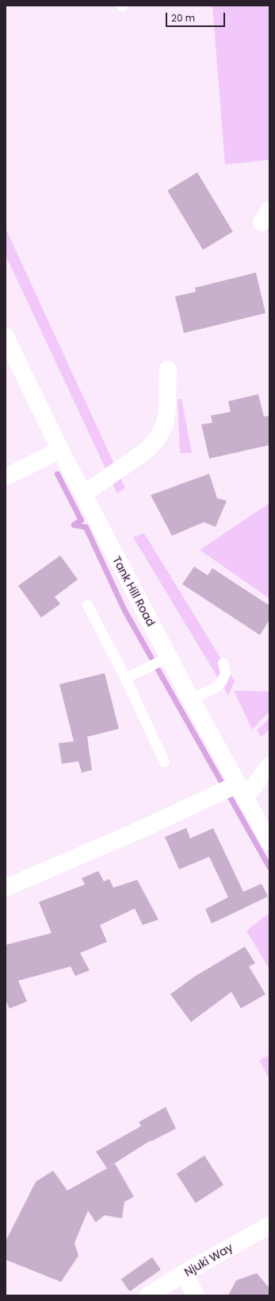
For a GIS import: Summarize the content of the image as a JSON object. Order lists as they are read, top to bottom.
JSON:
{
  "streets": {
    "street": ["Tank Hill Road", "Njuki Way"]
  },
  "scale_bar": "20 m"
}
